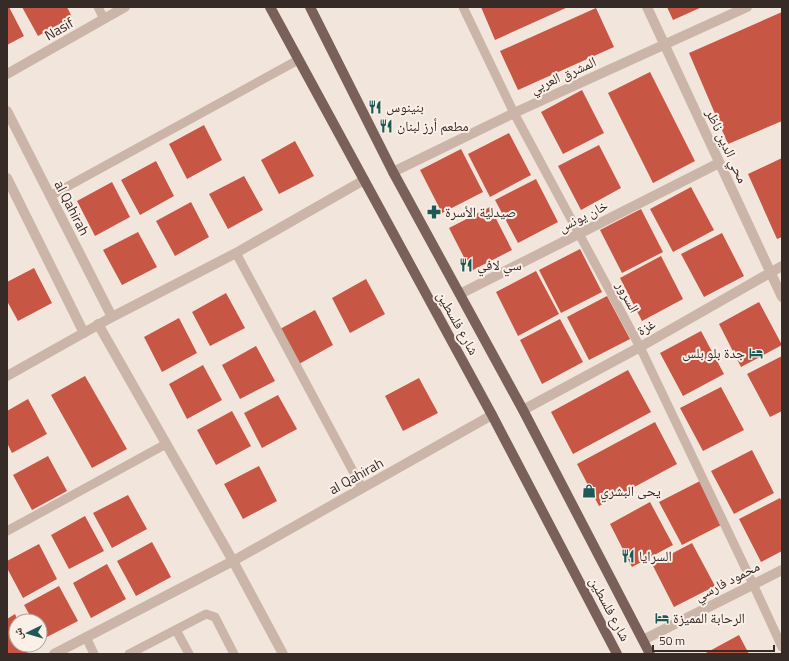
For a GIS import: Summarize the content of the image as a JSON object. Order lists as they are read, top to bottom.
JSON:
{
  "streets": {
    "main road": ["شارع فلسطين"],
    "street": [
      "Nasif",
      "المشرق العربي",
      "محي الدين ناظر",
      "al Qahirah",
      "خان يونس",
      "غزة",
      "محمود فارسي"
    ],
    "lane": ["السرور"]
  },
  "crossings": [
    ["المشرق العربي", "محي الدين ناظر"],
    ["المشرق العربي", "السرور"],
    ["المشرق العربي", "شارع فلسطين"],
    ["محي الدين ناظر", "خان يونس"],
    ["محي الدين ناظر", "غزة"],
    ["al Qahirah", "شارع فلسطين"],
    ["خان يونس", "السرور"],
    ["خان يونس", "شارع فلسطين"],
    ["السرور", "غزة"],
    ["السرور", "محمود فارسي"],
    ["شارع فلسطين", "غزة"],
    ["شارع فلسطين", "محمود فارسي"]
  ],
  "places": {
    "restaurant": [
      "بنينوس",
      "مطعم أرز لبنان",
      "سي لافي",
      "السرايا"
    ],
    "pharmacy": ["صيدلية الأسرة"],
    "hotel": ["جدة بلو بلس", "الرحابة المميزة"],
    "shop": ["يحى البشري"]
  },
  "scale_bar": "50 m",
  "north": "left"
}
